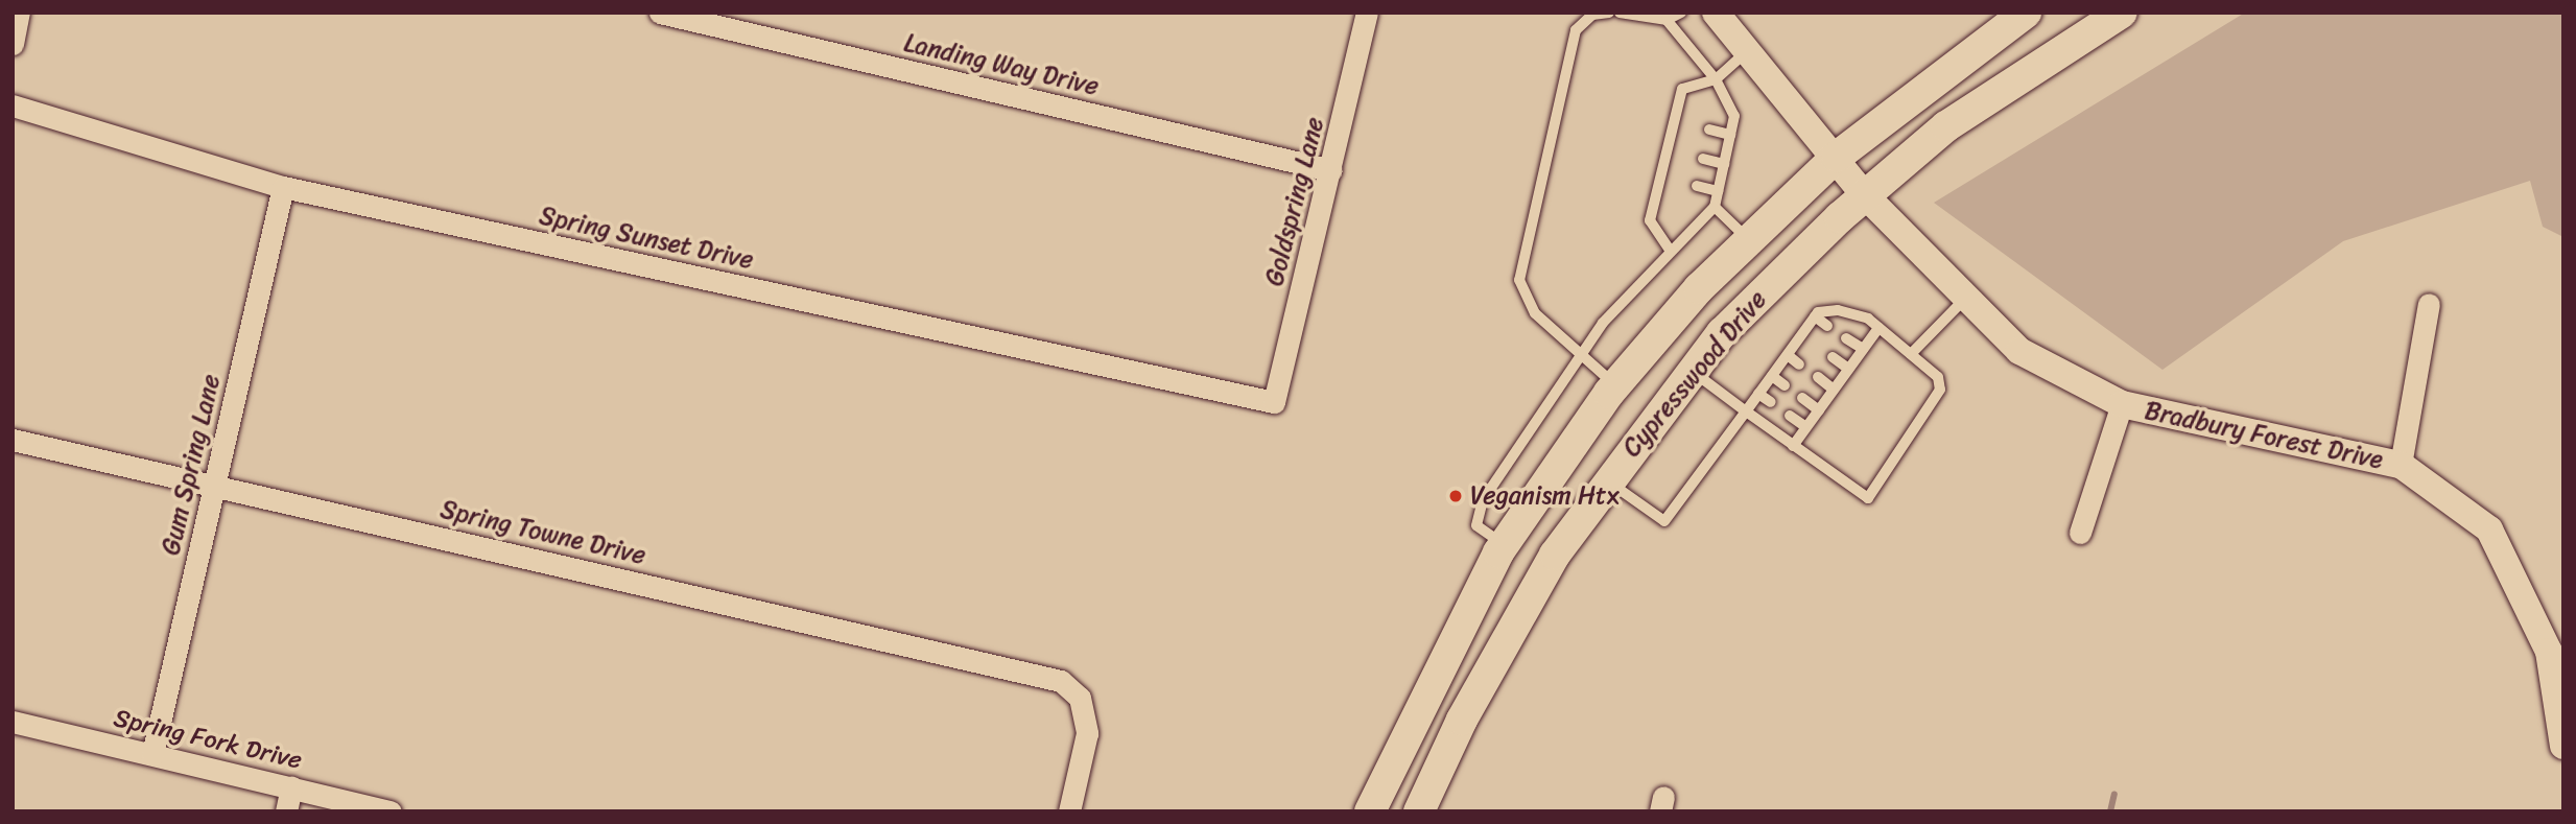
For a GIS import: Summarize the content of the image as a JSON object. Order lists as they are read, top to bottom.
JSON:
{
  "streets": {
    "main road": ["Cypresswood Drive"],
    "street": [
      "Landing Way Drive",
      "Goldspring Lane",
      "Spring Sunset Drive",
      "Bradbury Forest Drive",
      "Gum Spring Lane",
      "Spring Towne Drive",
      "Spring Fork Drive"
    ]
  },
  "crossings": [
    ["Landing Way Drive", "Goldspring Lane"],
    ["Goldspring Lane", "Spring Sunset Drive"],
    ["Spring Sunset Drive", "Gum Spring Lane"],
    ["Cypresswood Drive", "Bradbury Forest Drive"],
    ["Gum Spring Lane", "Spring Towne Drive"],
    ["Gum Spring Lane", "Spring Fork Drive"]
  ],
  "places": ["Veganism Htx"]
}
